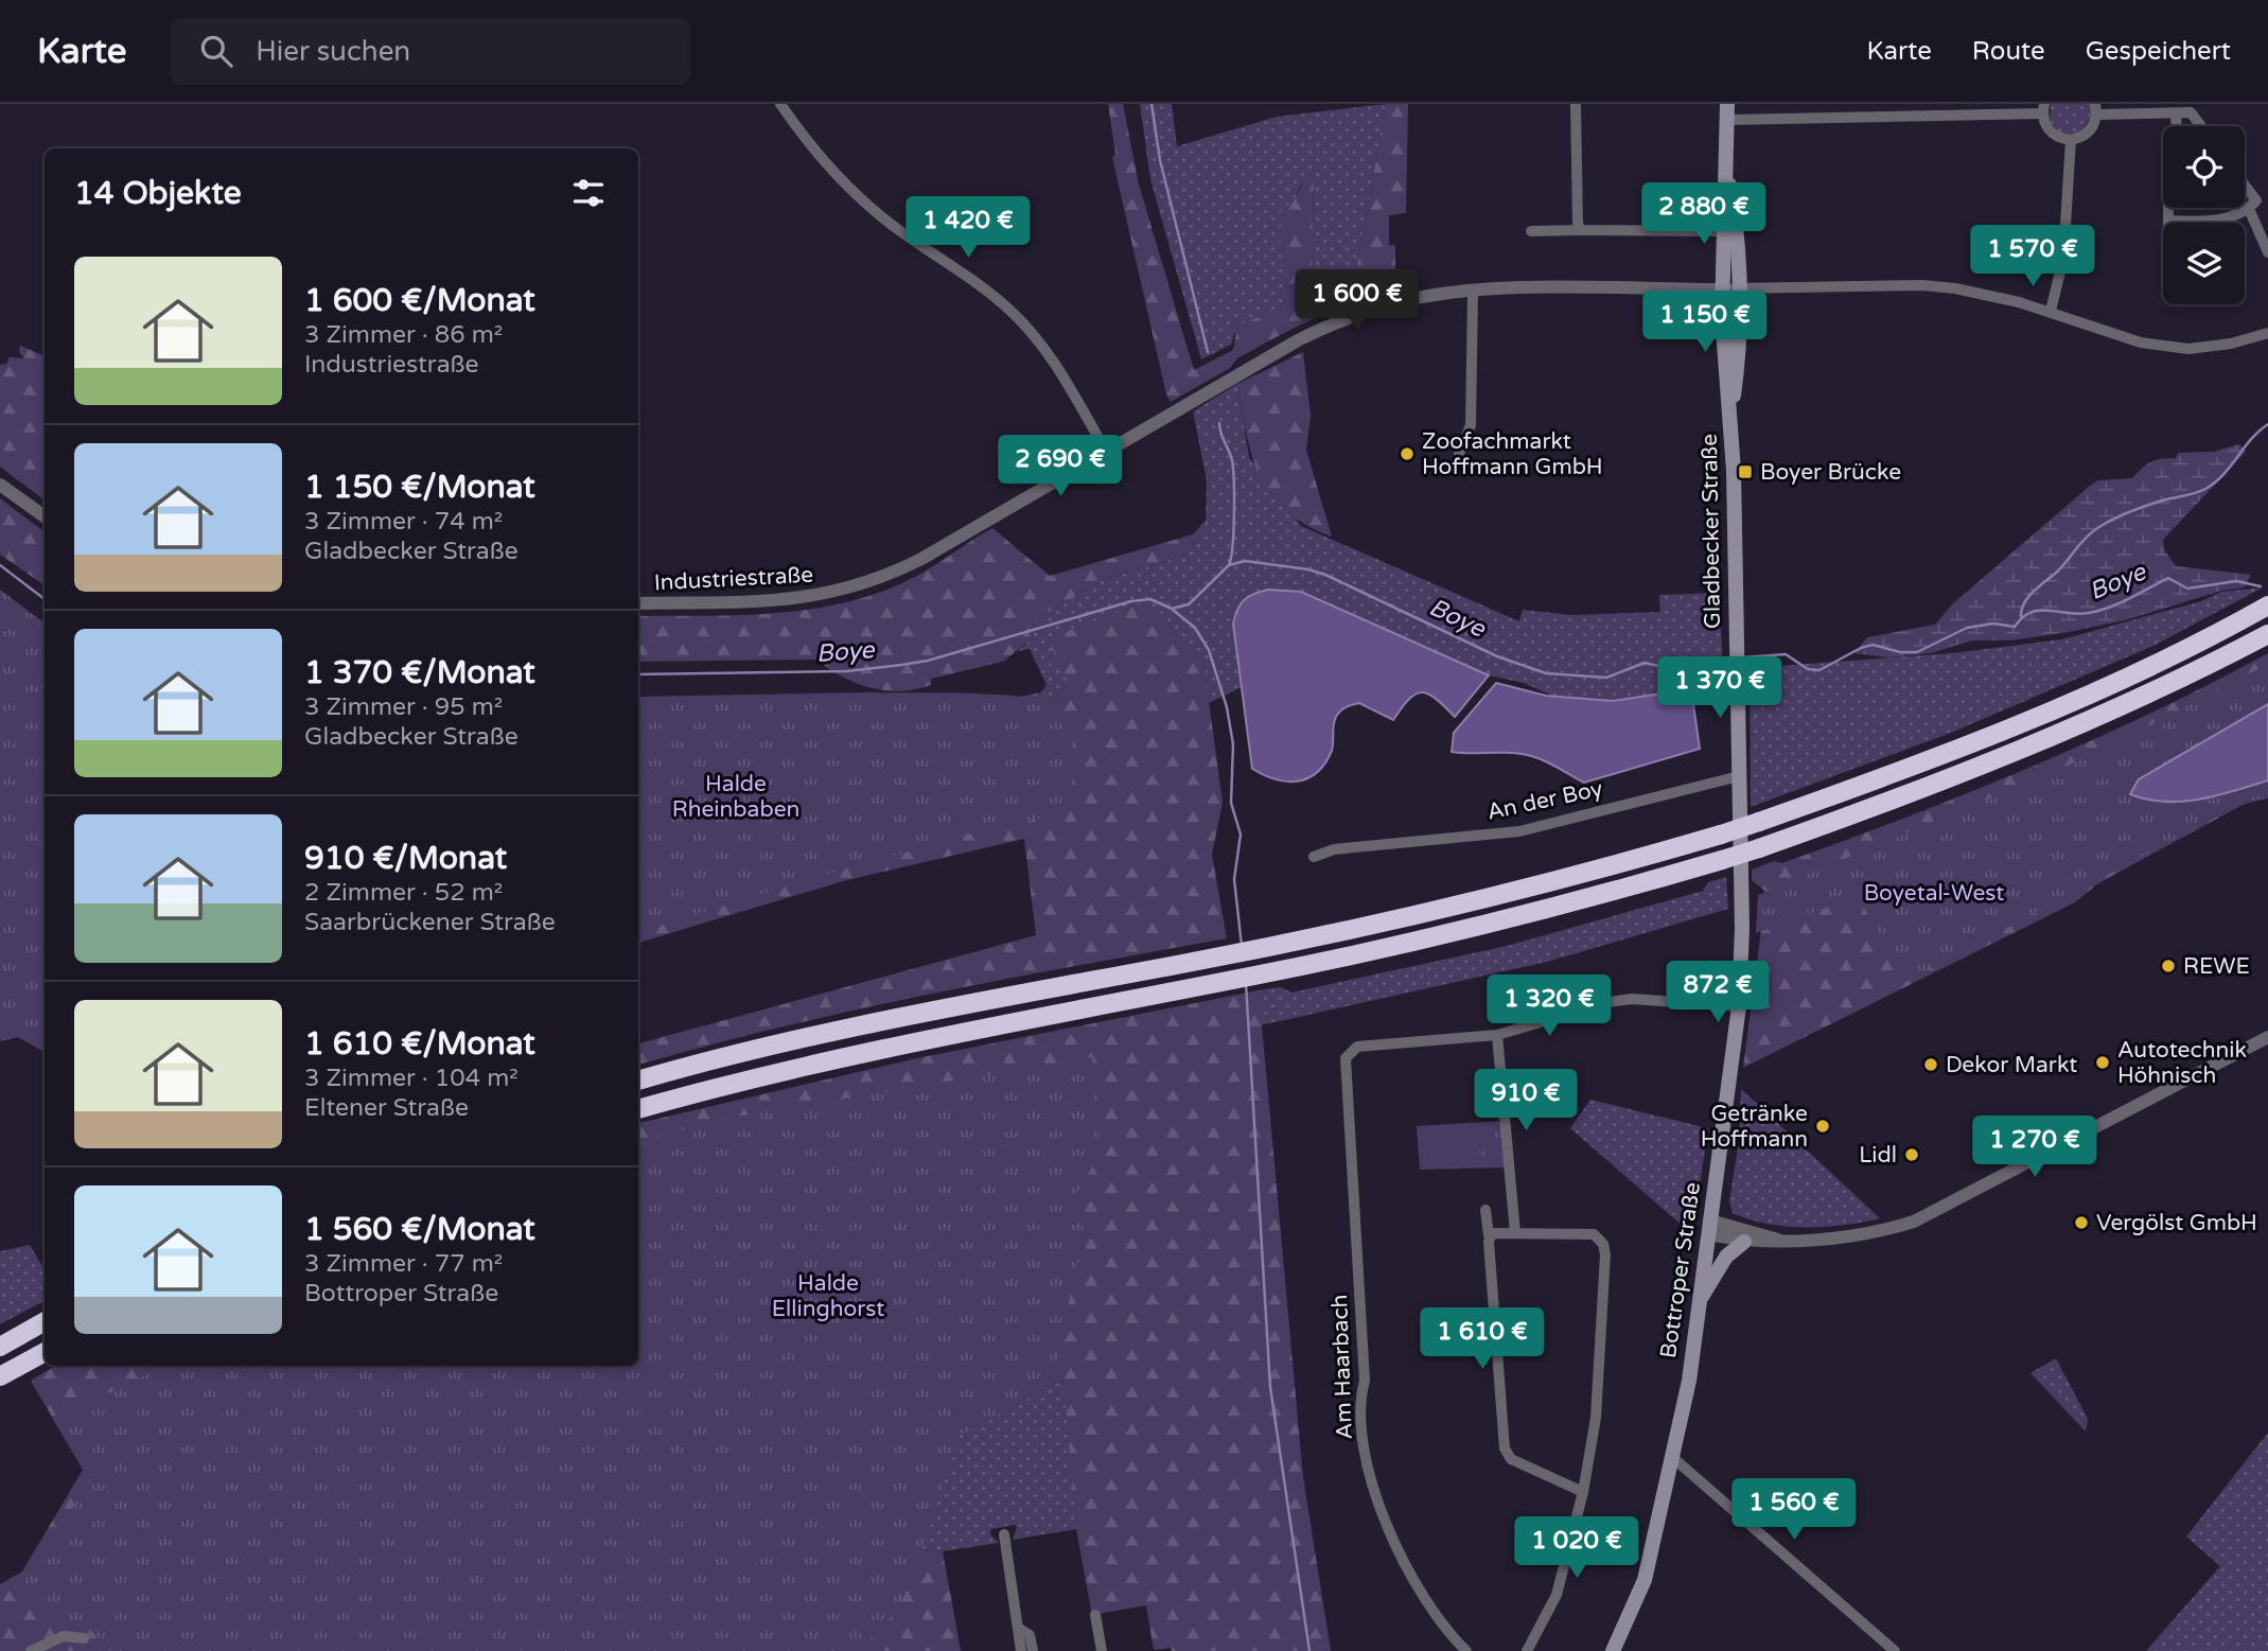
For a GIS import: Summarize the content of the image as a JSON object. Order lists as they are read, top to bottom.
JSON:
{
  "streets": {
    "main road": ["Gladbecker Straße", "Bottroper Straße"],
    "street": ["Industriestraße", "An der Boy", "Am Haarbach"]
  },
  "crossings": [
    ["Gladbecker Straße", "Industriestraße"],
    ["Gladbecker Straße", "An der Boy"],
    ["Gladbecker Straße", "Bottroper Straße"]
  ],
  "water": ["Boye"],
  "parks": ["Halde Rheinbaben", "Boyetal-West", "Halde Ellinghorst"],
  "places": {
    "other": [
      "Zoofachmarkt Hoffmann GmbH",
      "REWE",
      "Autotechnik Höhnisch",
      "Dekor Markt",
      "Getränke Hoffmann",
      "Lidl",
      "Vergölst GmbH"
    ],
    "transit": ["Boyer Brücke"]
  },
  "page": {
    "header": "Karte",
    "search": "Hier suchen",
    "nav": ["Karte", "Route", "Gespeichert"],
    "heading": "14 Objekte",
    "price": [
      "2 880 €",
      "1 420 €",
      "1 570 €",
      "1 600 €",
      "1 150 €",
      "2 690 €",
      "1 370 €",
      "872 €",
      "1 320 €",
      "910 €",
      "1 270 €",
      "1 610 €",
      "1 560 €",
      "1 020 €"
    ],
    "list": [
      {
        "name": "1 600 €/Monat",
        "note": "3 Zimmer · 86 m² · Industriestraße"
      },
      {
        "name": "1 150 €/Monat",
        "note": "3 Zimmer · 74 m² · Gladbecker Straße"
      },
      {
        "name": "1 370 €/Monat",
        "note": "3 Zimmer · 95 m² · Gladbecker Straße"
      },
      {
        "name": "910 €/Monat",
        "note": "2 Zimmer · 52 m² · Saarbrückener Straße"
      },
      {
        "name": "1 610 €/Monat",
        "note": "3 Zimmer · 104 m² · Eltener Straße"
      },
      {
        "name": "1 560 €/Monat",
        "note": "3 Zimmer · 77 m² · Bottroper Straße"
      }
    ]
  }
}
